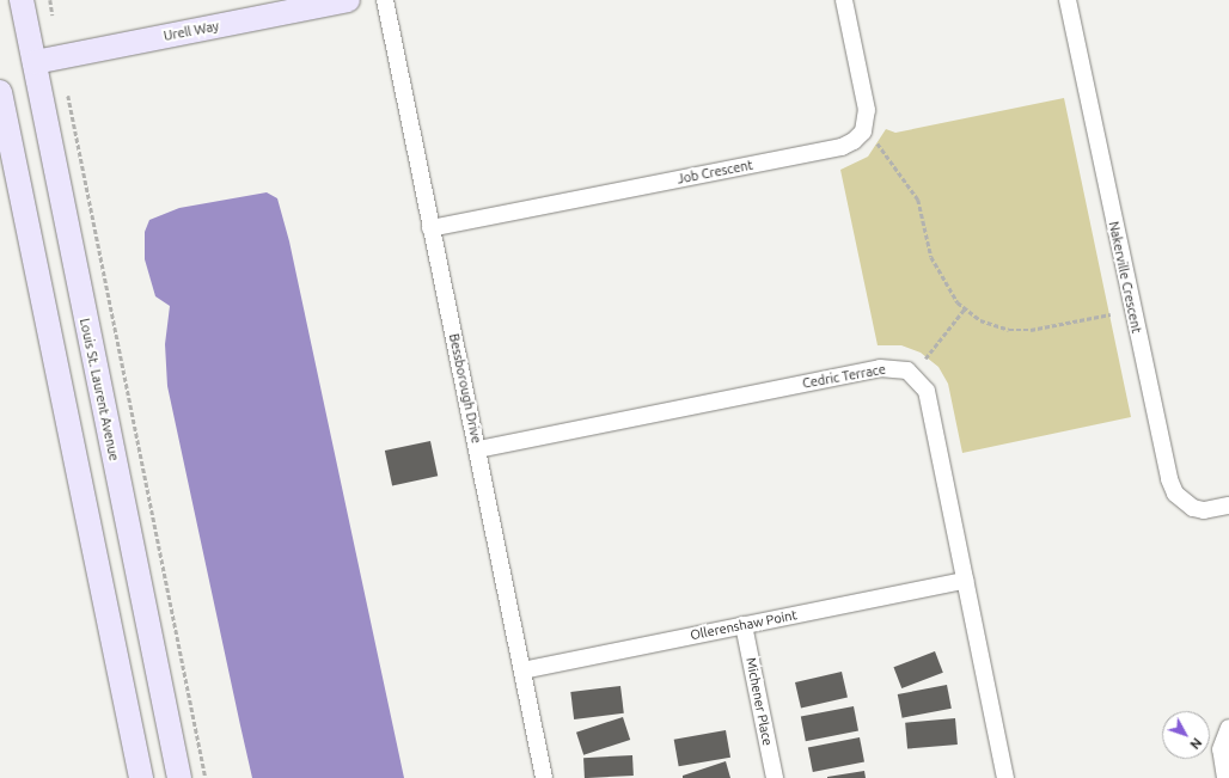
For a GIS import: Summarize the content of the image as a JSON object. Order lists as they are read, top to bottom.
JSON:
{
  "streets": {
    "main road": ["Urell Way", "Louis St. Laurent Avenue"],
    "street": [
      "Job Crescent",
      "Nakerville Crescent",
      "Cedric Terrace",
      "Bessborough Drive",
      "Ollerenshaw Point",
      "Michener Place"
    ]
  },
  "crossings": [
    ["Urell Way", "Louis St. Laurent Avenue"],
    ["Job Crescent", "Bessborough Drive"],
    ["Cedric Terrace", "Bessborough Drive"],
    ["Cedric Terrace", "Ollerenshaw Point"],
    ["Bessborough Drive", "Ollerenshaw Point"],
    ["Ollerenshaw Point", "Michener Place"]
  ],
  "north": "bottom right"
}
